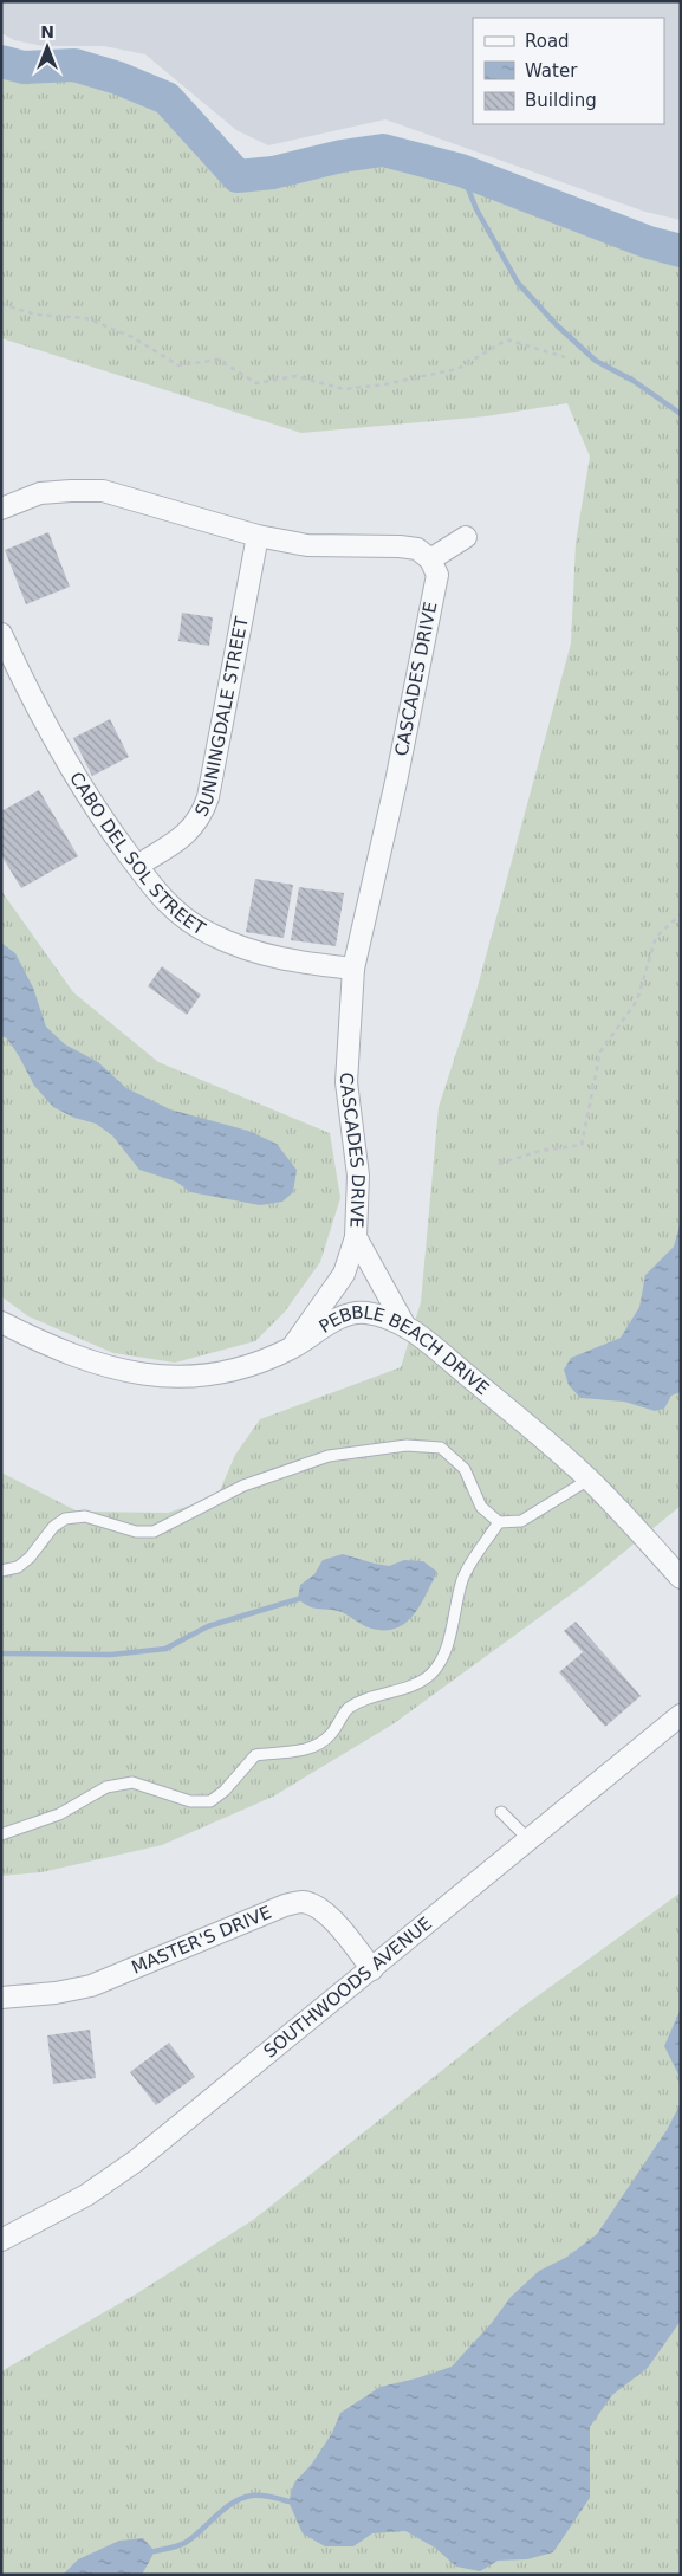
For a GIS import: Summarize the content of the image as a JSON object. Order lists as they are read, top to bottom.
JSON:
{
  "streets": {
    "street": [
      "CASCADES DRIVE",
      "SUNNINGDALE STREET",
      "CABO DEL SOL STREET",
      "PEBBLE BEACH DRIVE",
      "MASTER'S DRIVE",
      "SOUTHWOODS AVENUE"
    ]
  },
  "crossings": [
    ["CASCADES DRIVE", "CABO DEL SOL STREET"],
    ["SUNNINGDALE STREET", "CABO DEL SOL STREET"],
    ["MASTER'S DRIVE", "SOUTHWOODS AVENUE"]
  ],
  "legend": ["Road", "Water", "Building"],
  "north": "top"
}
